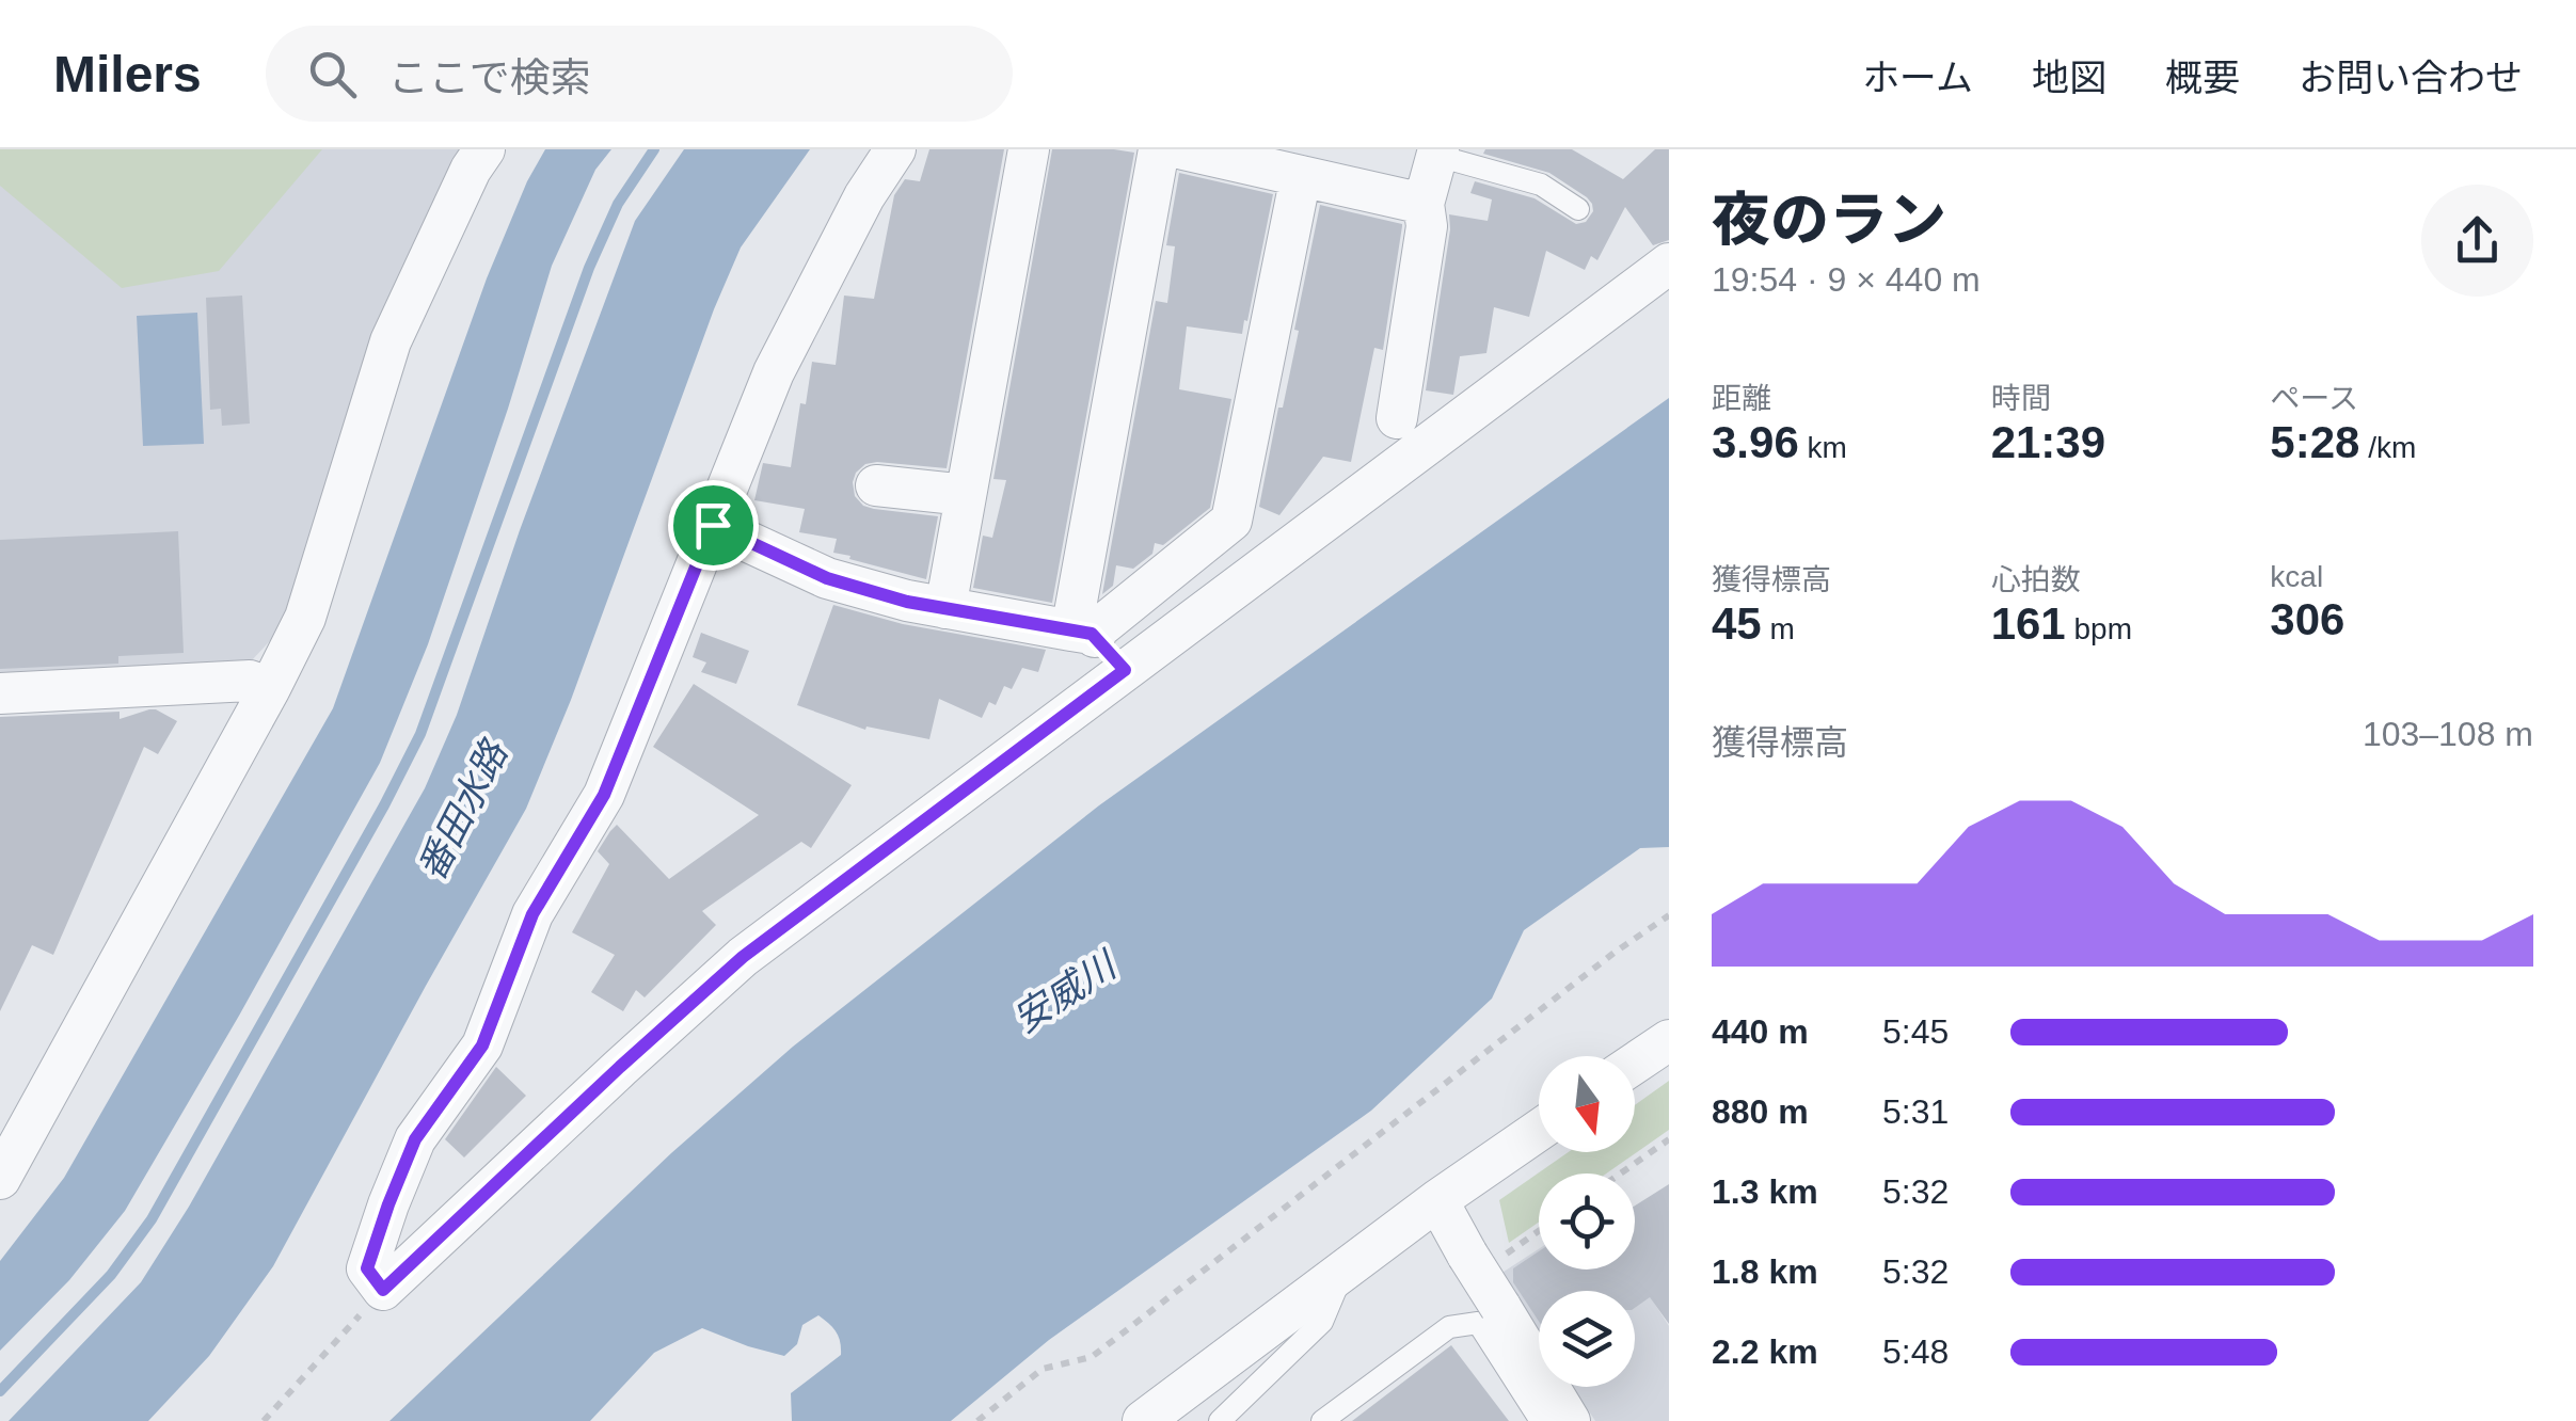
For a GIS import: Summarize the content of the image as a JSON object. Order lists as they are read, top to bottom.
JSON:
{
  "water": ["番田水路", "安威川"],
  "north": "bottom",
  "page": {
    "header": "Milers",
    "search": "ここで検索",
    "nav": [
      "ホーム",
      "地図",
      "概要",
      "お問い合わせ"
    ],
    "heading": ["夜のラン", "19:54 · 9 × 440 m"],
    "stats": [
      ["距離", "3.96 km"],
      ["時間", "21:39"],
      ["ペース", "5:28 /km"],
      ["獲得標高", "45 m"],
      ["心拍数", "161 bpm"],
      ["kcal", "306"]
    ],
    "chart": ["獲得標高", "103–108 m"],
    "list": [
      {
        "name": "440 m",
        "note": "5:45"
      },
      {
        "name": "880 m",
        "note": "5:31"
      },
      {
        "name": "1.3 km",
        "note": "5:32"
      },
      {
        "name": "1.8 km",
        "note": "5:32"
      },
      {
        "name": "2.2 km",
        "note": "5:48"
      }
    ]
  }
}
